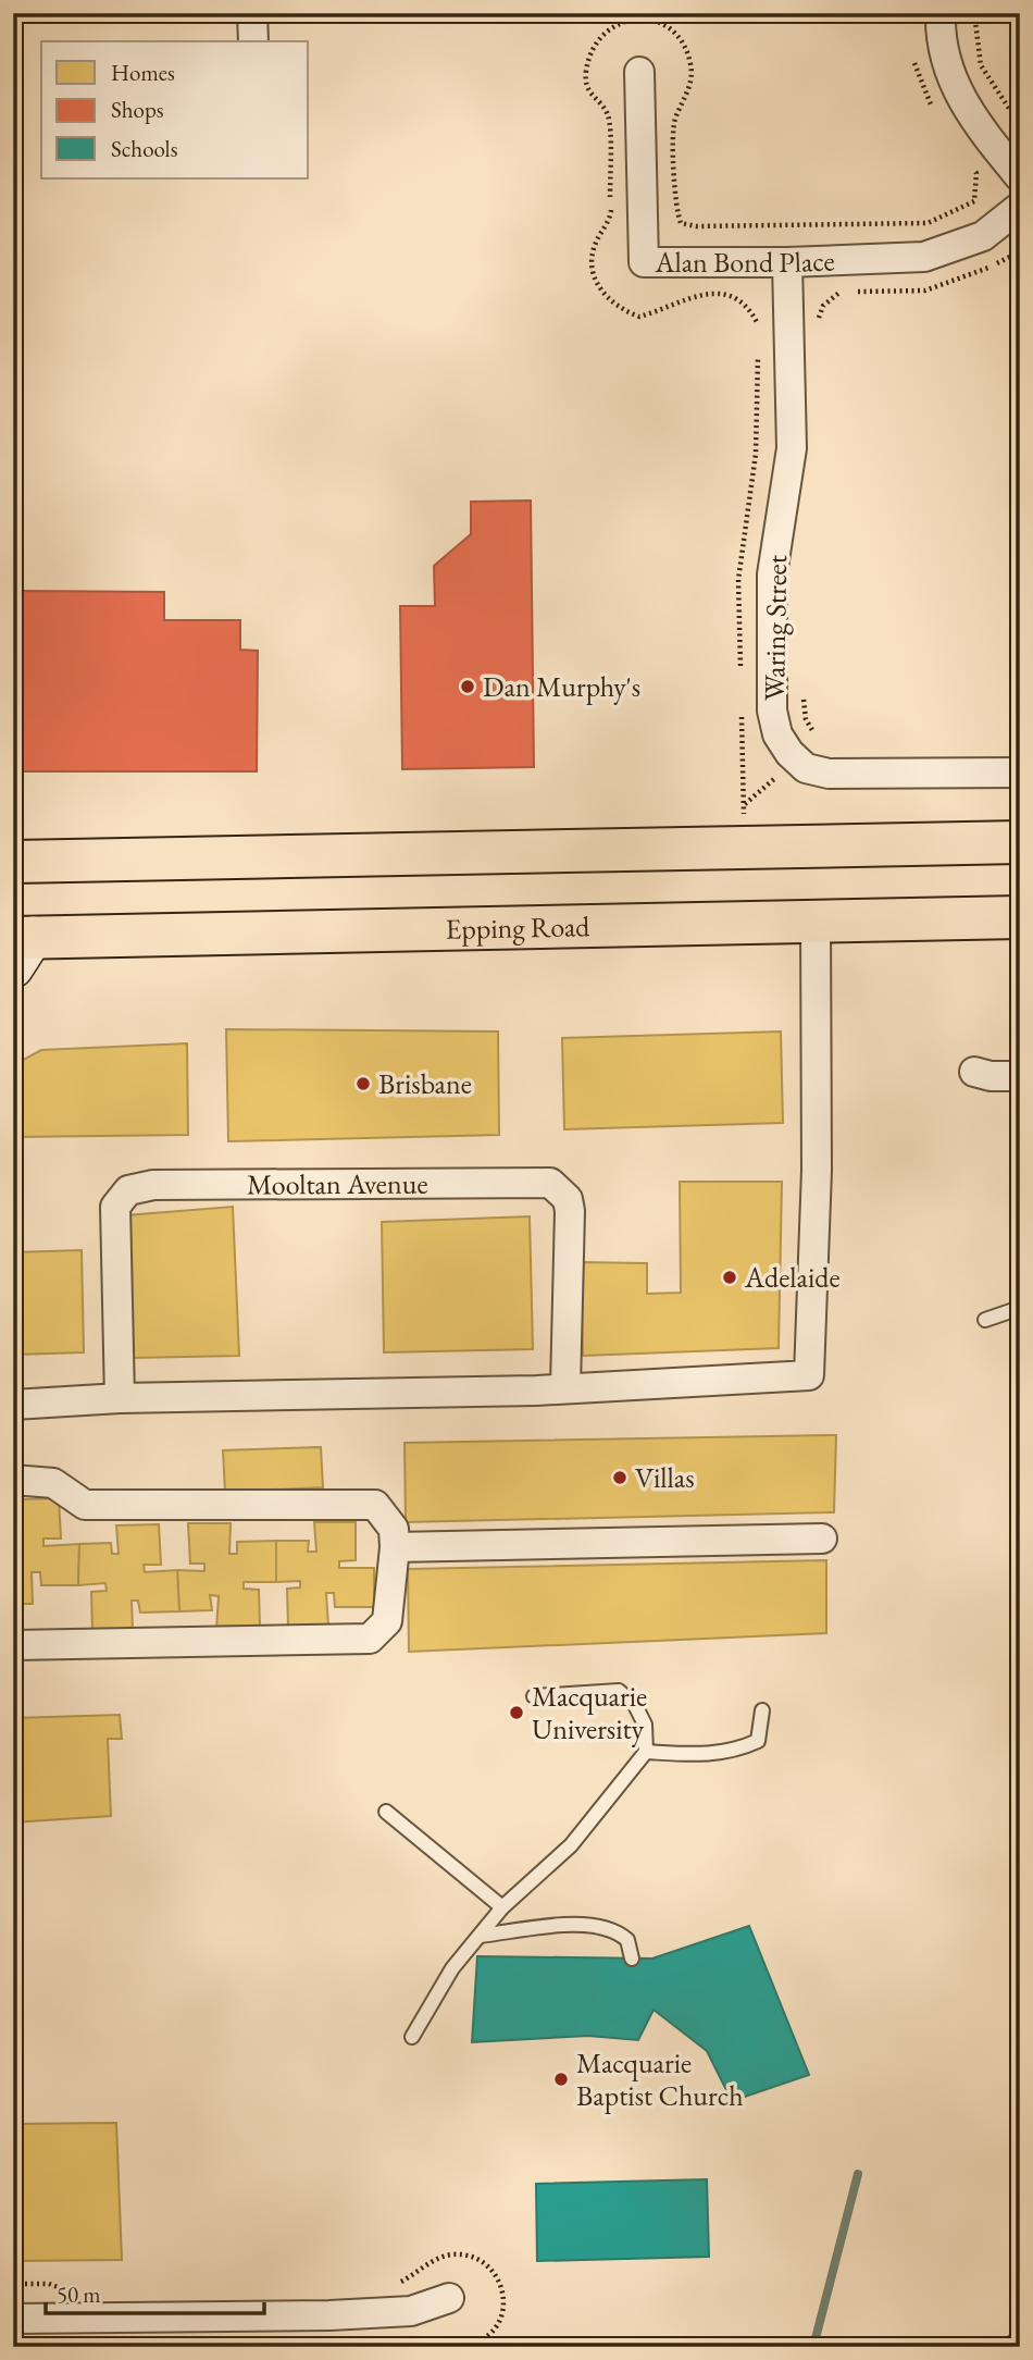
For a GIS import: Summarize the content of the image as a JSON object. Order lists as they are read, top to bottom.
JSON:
{
  "streets": {
    "main road": ["Epping Road"],
    "street": ["Alan Bond Place", "Waring Street", "Mooltan Avenue"]
  },
  "crossings": [
    ["Alan Bond Place", "Waring Street"]
  ],
  "places": [
    "Dan Murphy's",
    "Brisbane",
    "Adelaide",
    "Villas",
    "Macquarie University",
    "Macquarie Baptist Church"
  ],
  "legend": ["Homes", "Shops", "Schools"],
  "scale_bar": "50 m"
}
